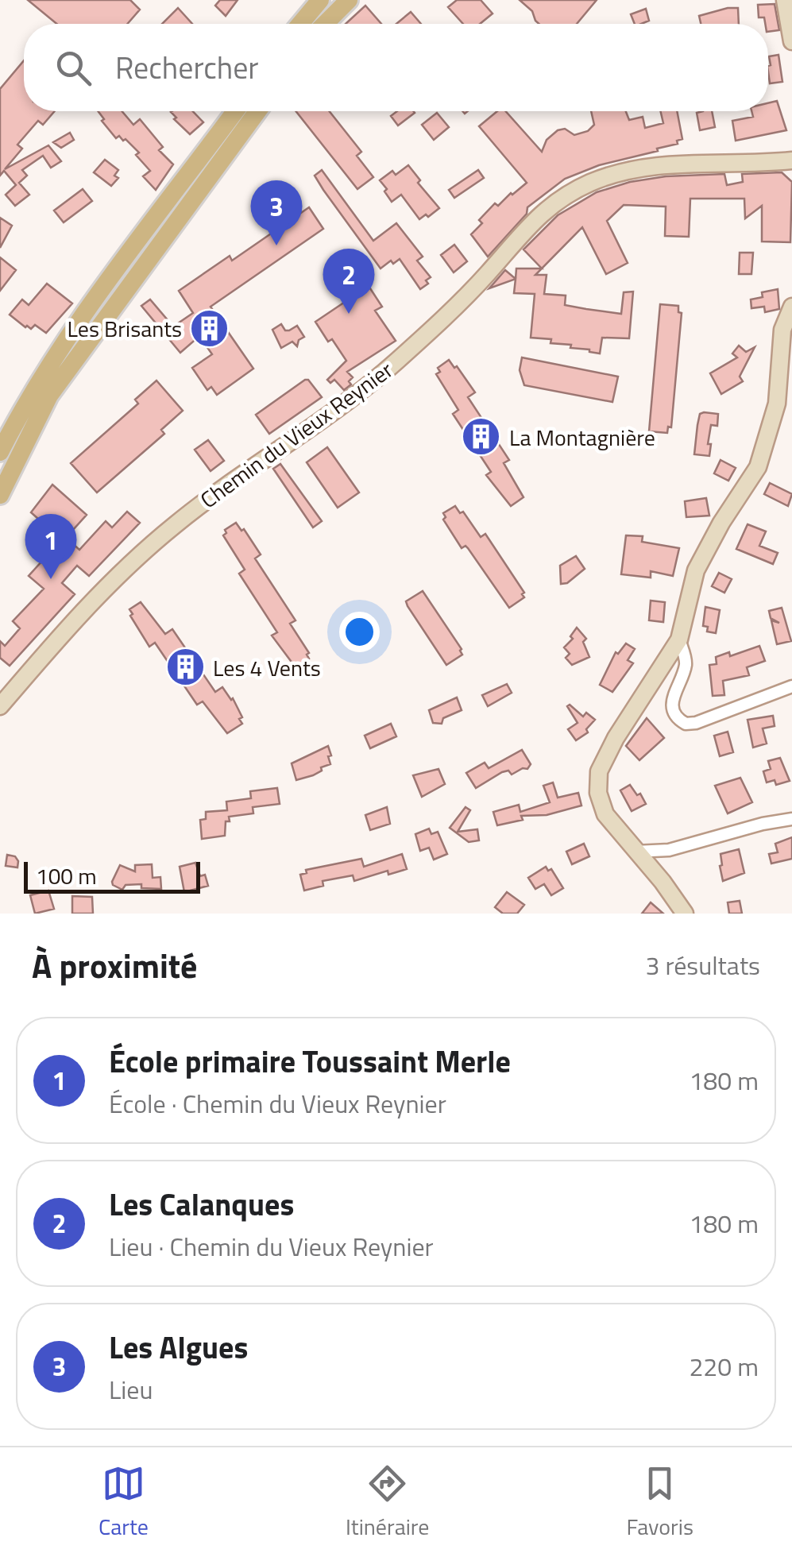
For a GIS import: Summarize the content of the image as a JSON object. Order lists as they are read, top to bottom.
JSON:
{
  "streets": {
    "street": ["Chemin du Vieux Reynier"]
  },
  "places": {
    "building": ["Les Brisants", "La Montagnière", "Les 4 Vents"]
  },
  "scale_bar": "100 m",
  "page": {
    "search": "Rechercher",
    "pins": ["3", "2", "1"],
    "scale": "100 m",
    "heading": ["À proximité", "3 résultats"],
    "list": [
      {
        "mark": "1",
        "name": "École primaire Toussaint Merle",
        "note": "École · Chemin du Vieux Reynier",
        "value": "180 m"
      },
      {
        "mark": "2",
        "name": "Les Calanques",
        "note": "Lieu · Chemin du Vieux Reynier",
        "value": "180 m"
      },
      {
        "mark": "3",
        "name": "Les Algues",
        "note": "Lieu",
        "value": "220 m"
      }
    ],
    "nav": ["Carte", "Itinéraire", "Favoris"]
  }
}
